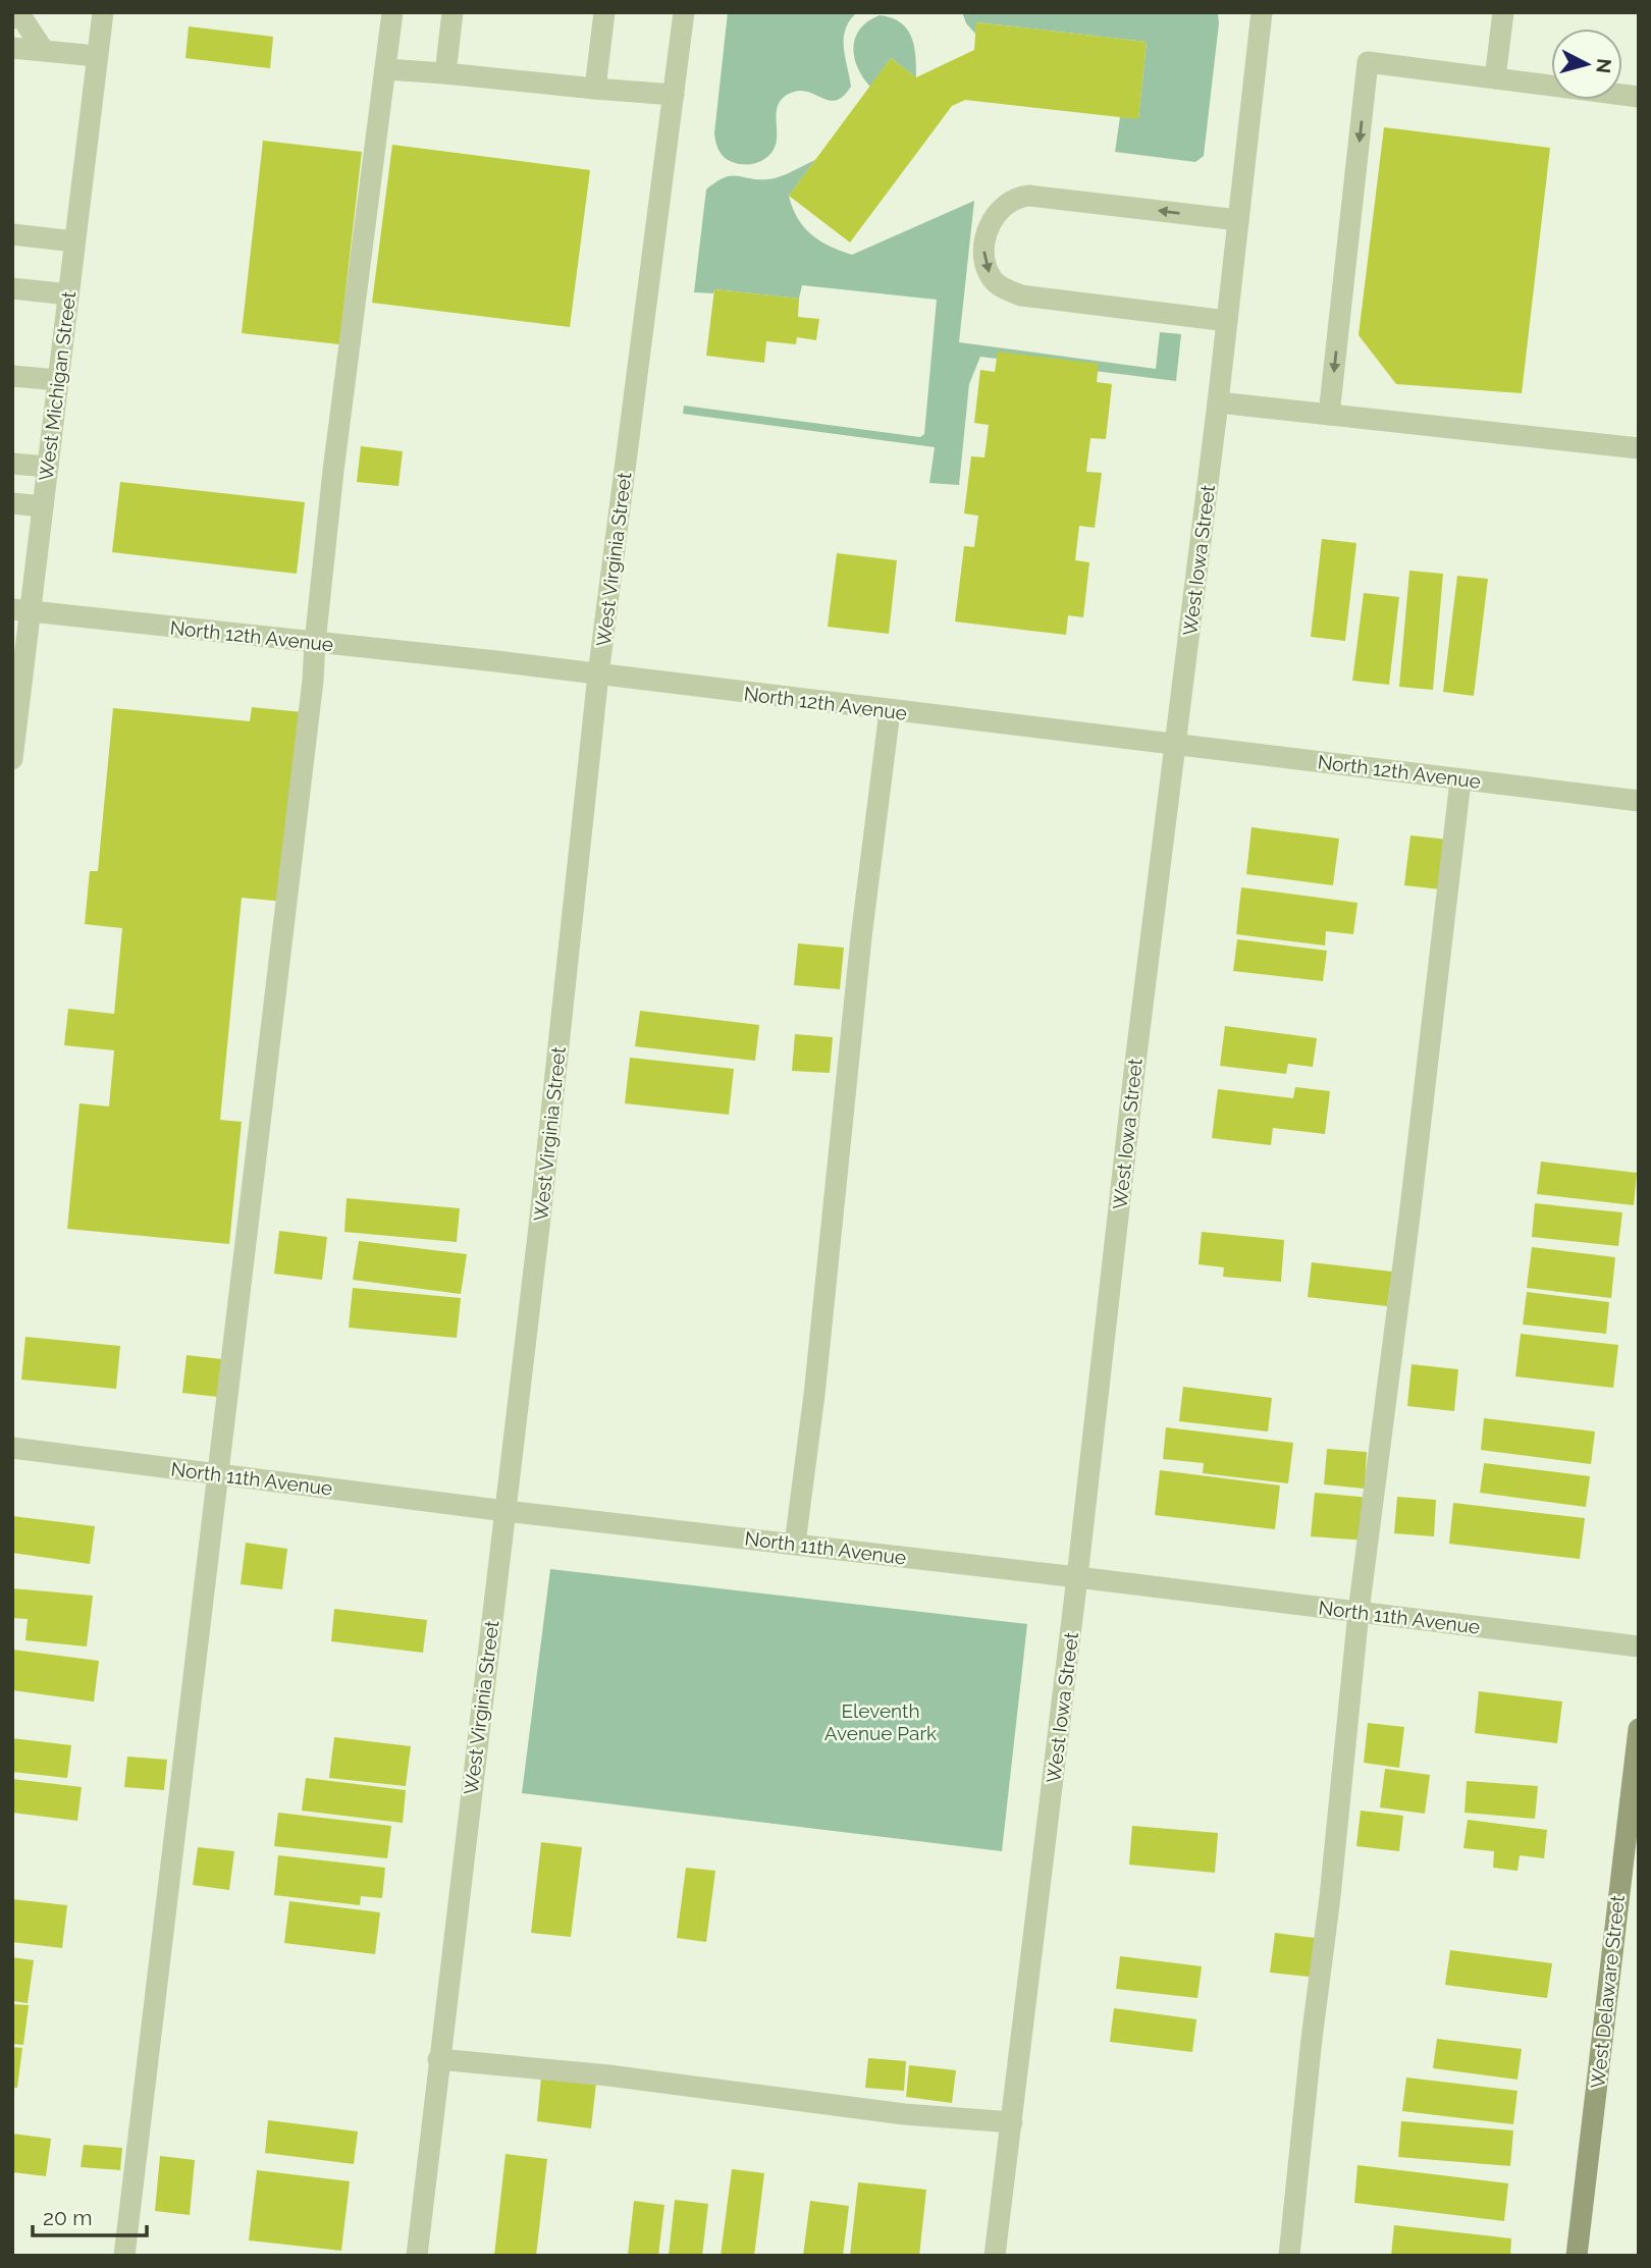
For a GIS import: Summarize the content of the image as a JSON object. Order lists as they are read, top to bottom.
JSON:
{
  "streets": {
    "main road": ["West Delaware Street"],
    "street": [
      "West Michigan Street",
      "West Virginia Street",
      "West Iowa Street",
      "North 12th Avenue",
      "North 11th Avenue"
    ]
  },
  "crossings": [
    ["West Michigan Street", "North 12th Avenue"],
    ["West Virginia Street", "North 12th Avenue"],
    ["West Virginia Street", "North 11th Avenue"],
    ["West Iowa Street", "North 12th Avenue"],
    ["West Iowa Street", "North 11th Avenue"]
  ],
  "parks": ["Eleventh Avenue Park"],
  "scale_bar": "20 m",
  "north": "right"
}
